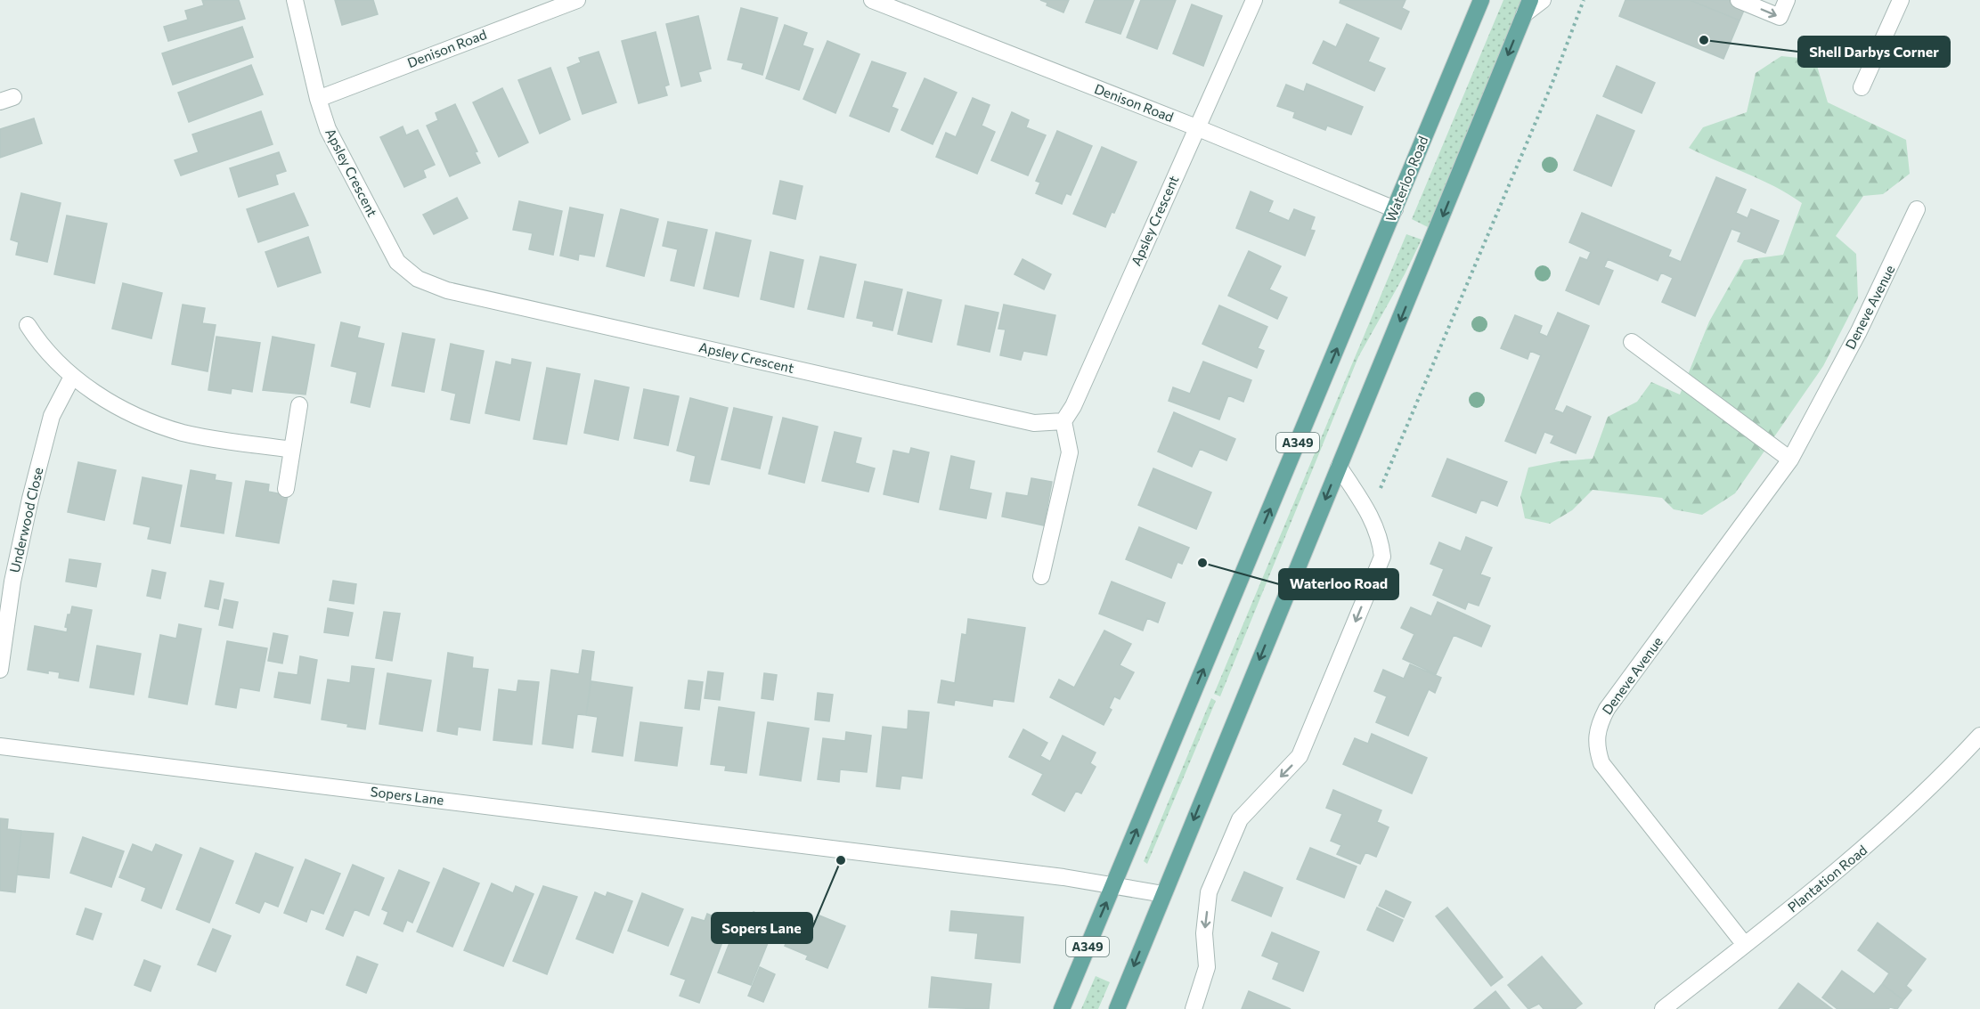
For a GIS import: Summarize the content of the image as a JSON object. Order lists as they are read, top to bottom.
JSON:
{
  "streets": {
    "main road": ["Waterloo Road", "A349"],
    "street": [
      "Denison Road",
      "Apsley Crescent",
      "Deneve Avenue",
      "Underwood Close",
      "Sopers Lane",
      "Plantation Road"
    ]
  },
  "crossings": [
    ["Denison Road", "Apsley Crescent"],
    ["Denison Road", "Waterloo Road"],
    ["Waterloo Road", "Sopers Lane"],
    ["Deneve Avenue", "Plantation Road"]
  ],
  "places": ["Shell Darbys Corner", "Waterloo Road", "Sopers Lane"]
}
